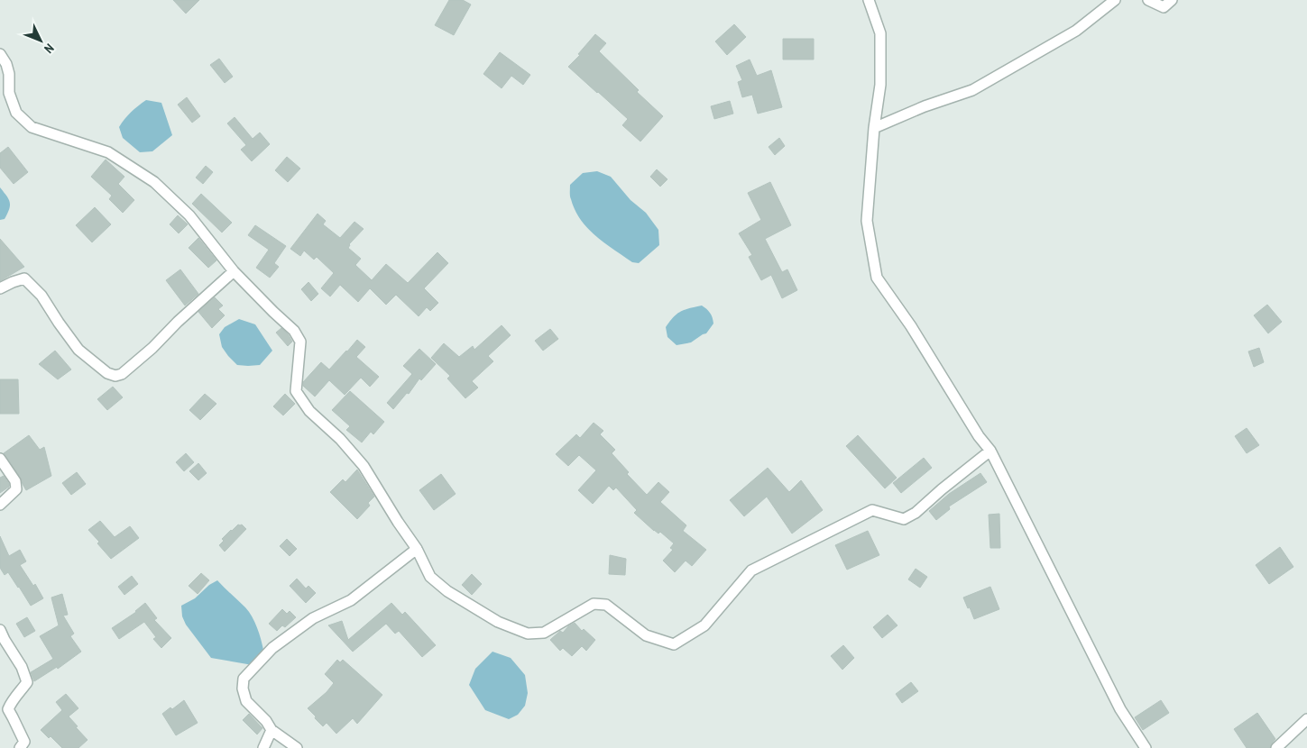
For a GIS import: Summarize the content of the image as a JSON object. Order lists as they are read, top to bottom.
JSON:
{
  "north": "bottom right"
}
